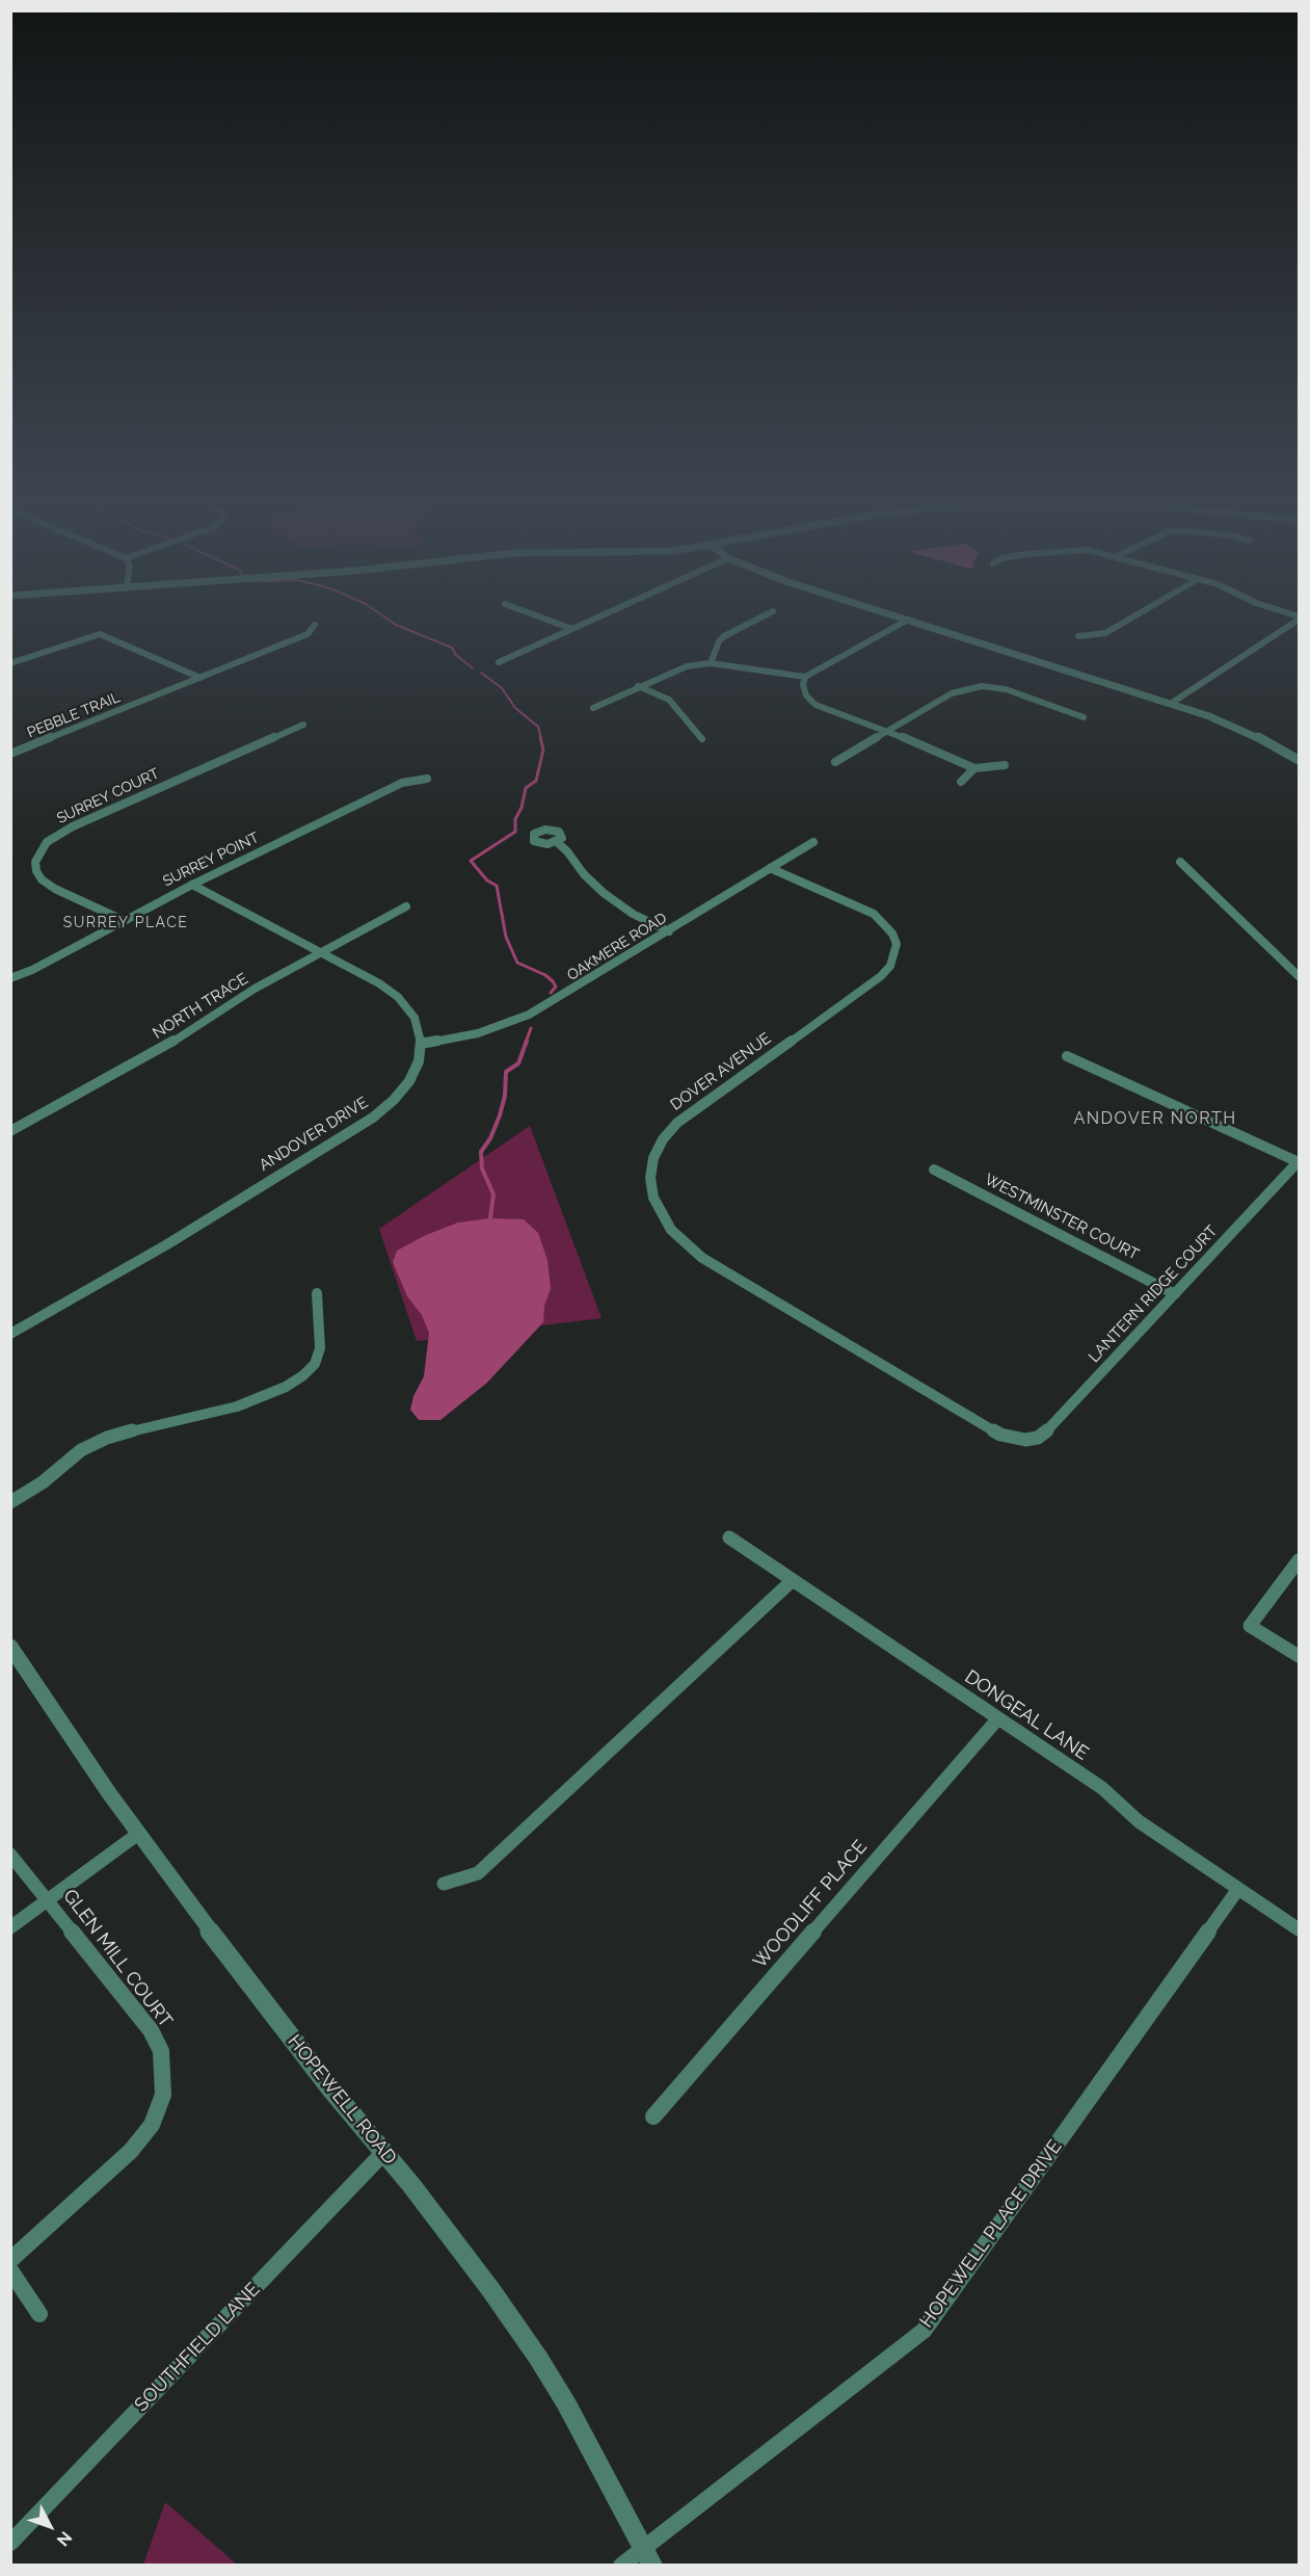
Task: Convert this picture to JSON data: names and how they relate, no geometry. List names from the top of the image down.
{
  "streets": {
    "street": [
      "PEBBLE TRAIL",
      "SURREY COURT",
      "SURREY POINT",
      "OAKMERE ROAD",
      "NORTH TRACE",
      "DOVER AVENUE",
      "ANDOVER DRIVE",
      "WESTMINSTER COURT",
      "LANTERN RIDGE COURT",
      "DONGEAL LANE",
      "WOODLIFF PLACE",
      "GLEN MILL COURT",
      "HOPEWELL ROAD",
      "HOPEWELL PLACE DRIVE",
      "SOUTHFIELD LANE"
    ]
  },
  "crossings": [
    ["SURREY COURT", "SURREY POINT"],
    ["OAKMERE ROAD", "DOVER AVENUE"],
    ["OAKMERE ROAD", "ANDOVER DRIVE"],
    ["DOVER AVENUE", "LANTERN RIDGE COURT"],
    ["WESTMINSTER COURT", "LANTERN RIDGE COURT"],
    ["DONGEAL LANE", "WOODLIFF PLACE"],
    ["DONGEAL LANE", "HOPEWELL PLACE DRIVE"],
    ["HOPEWELL ROAD", "HOPEWELL PLACE DRIVE"],
    ["HOPEWELL ROAD", "SOUTHFIELD LANE"]
  ],
  "districts": ["SURREY PLACE", "ANDOVER NORTH"],
  "north": "bottom right"
}
